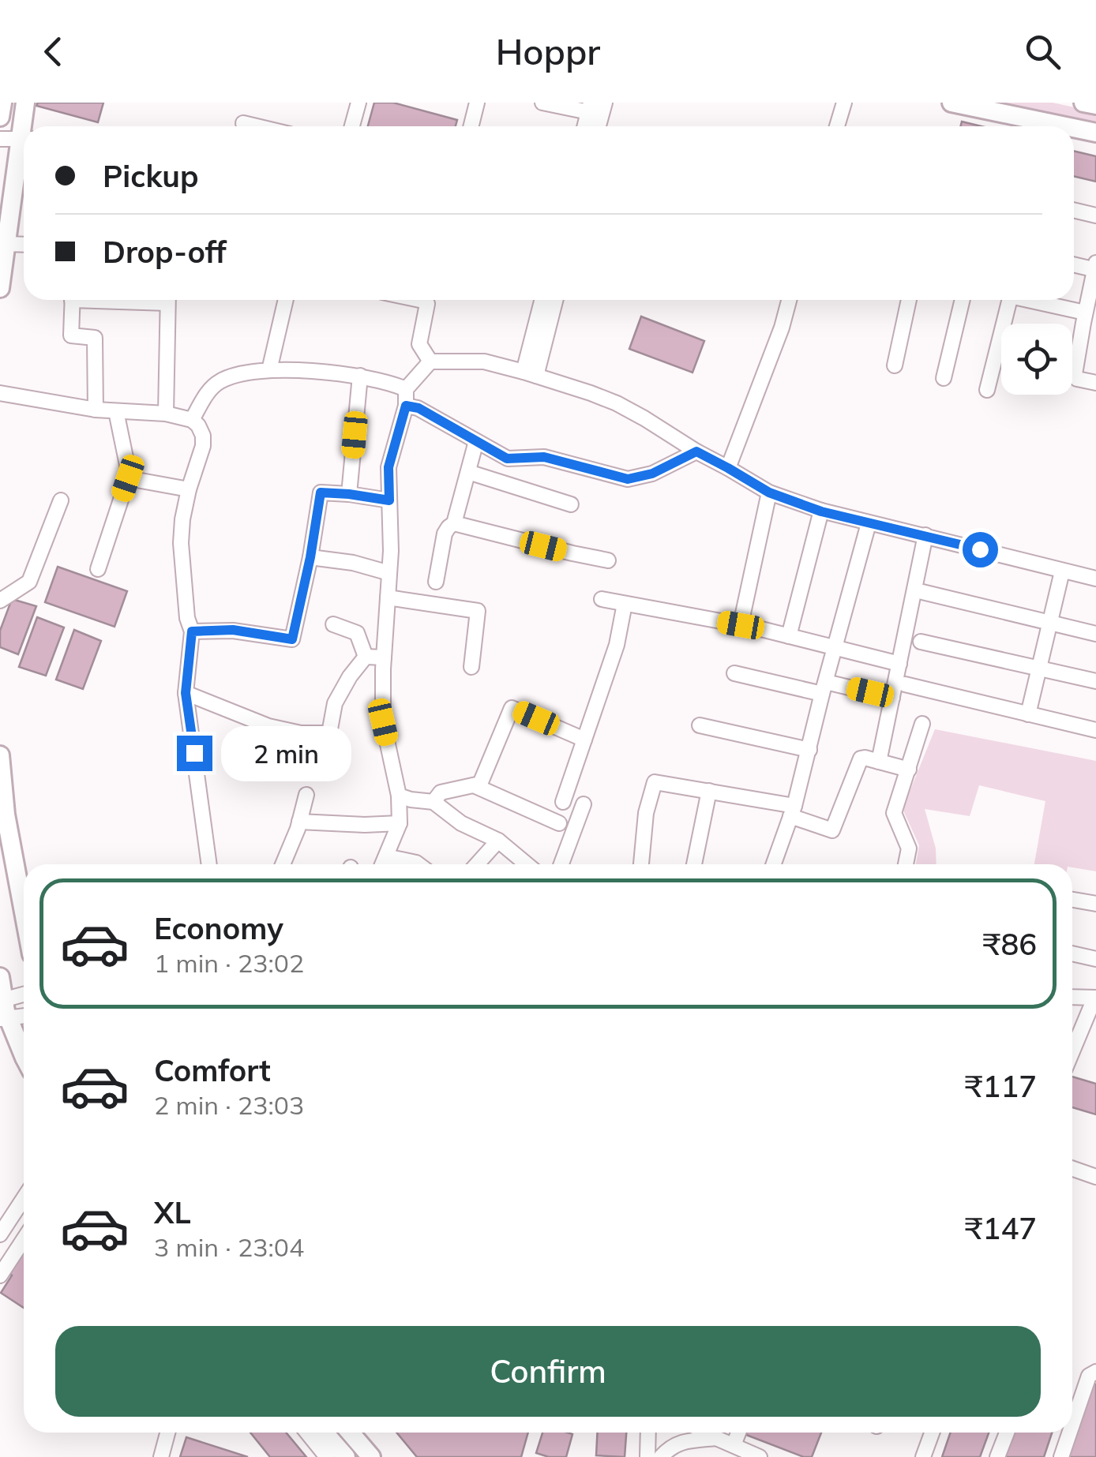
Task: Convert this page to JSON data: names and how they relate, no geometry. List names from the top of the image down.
{
  "page": {
    "header": "Hoppr",
    "banner": ["Pickup", "Drop-off"],
    "bubble": "2 min",
    "list": [
      {
        "name": "Economy",
        "note": "1 min · 23:02",
        "value": "₹86"
      },
      {
        "name": "Comfort",
        "note": "2 min · 23:03",
        "value": "₹117"
      },
      {
        "name": "XL",
        "note": "3 min · 23:04",
        "value": "₹147"
      }
    ],
    "buttons": "Confirm"
  }
}
